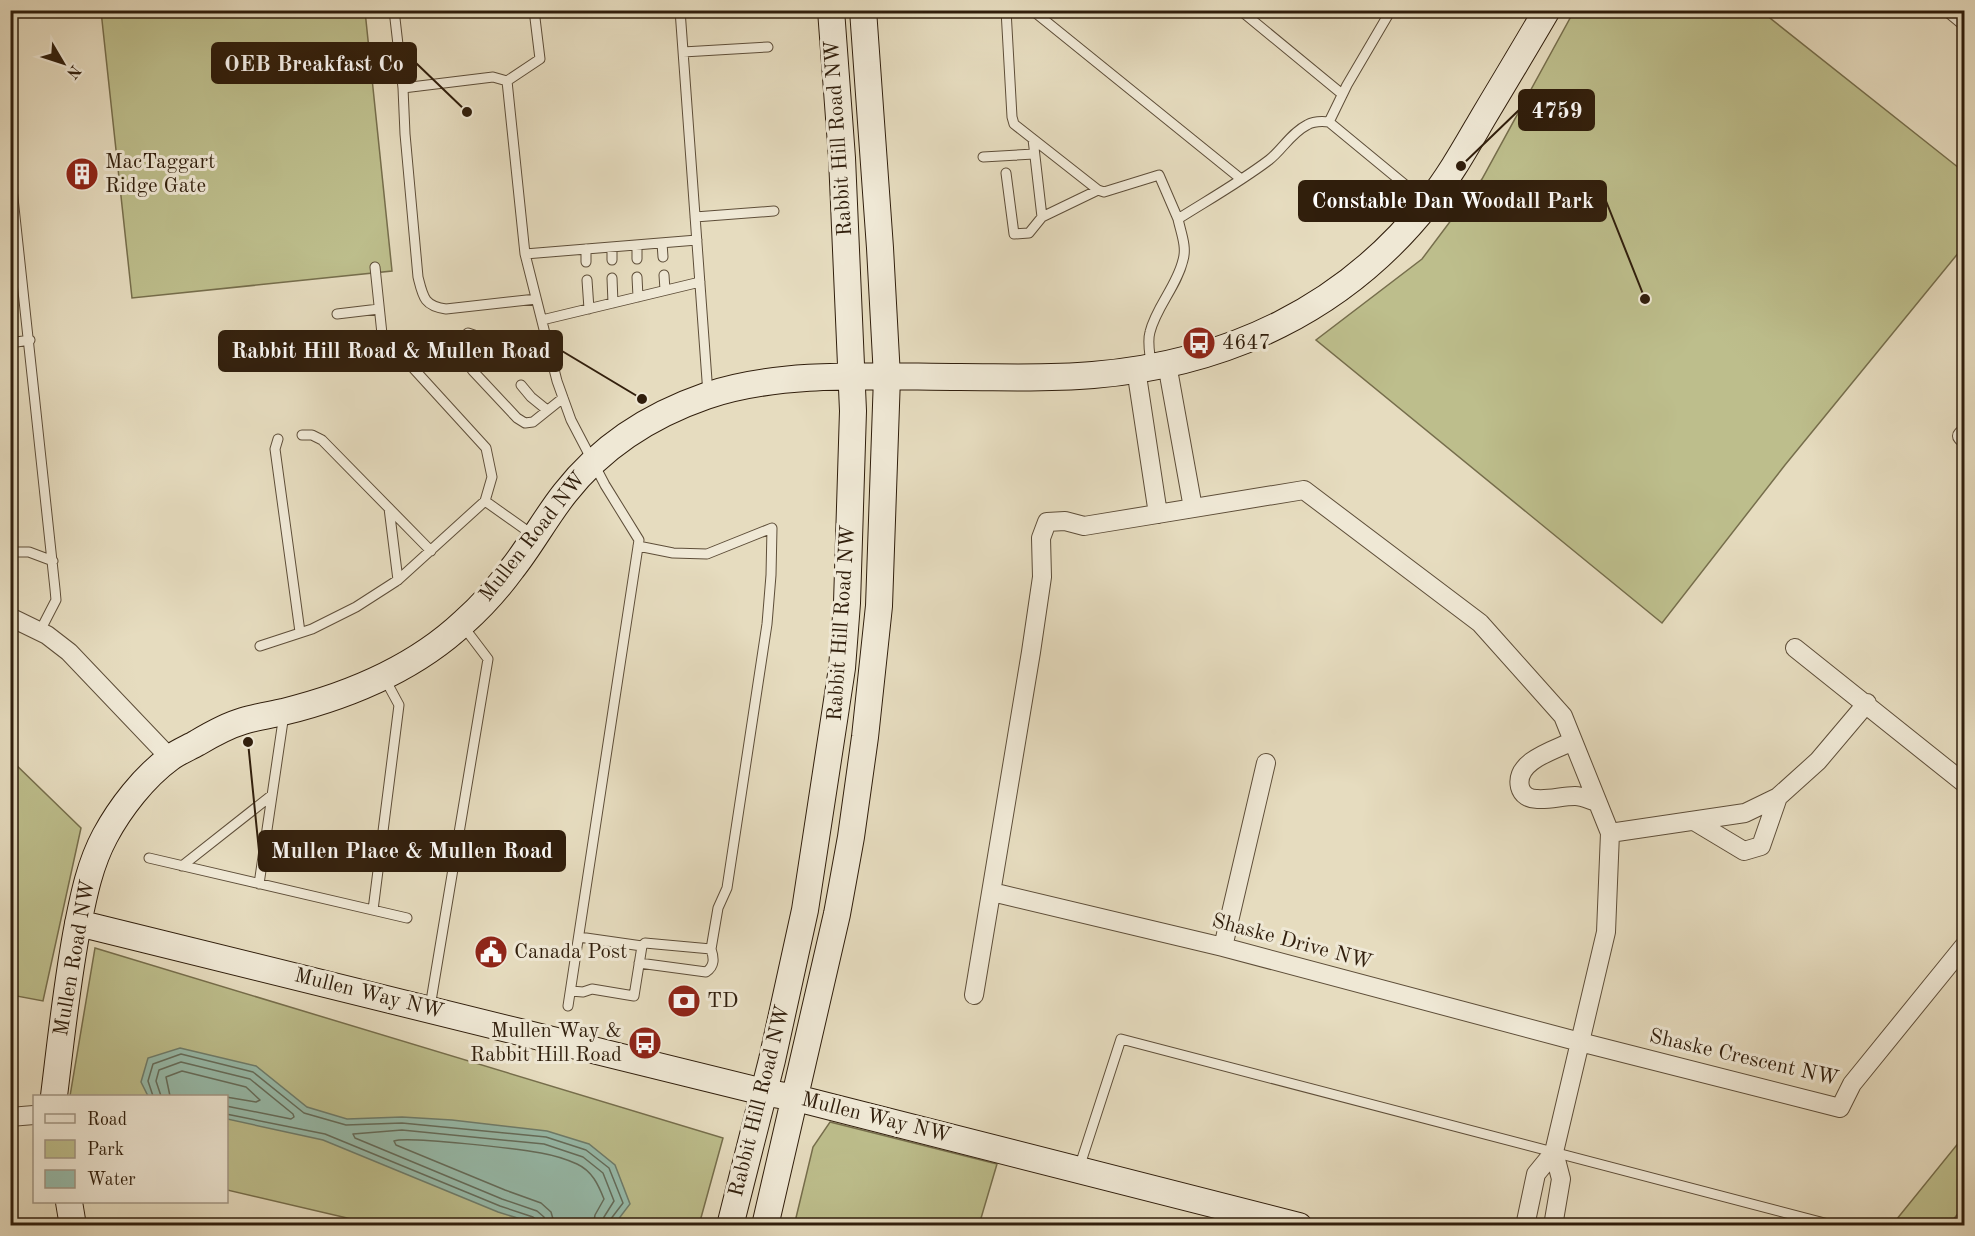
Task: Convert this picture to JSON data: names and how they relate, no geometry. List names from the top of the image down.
{
  "streets": {
    "street": [
      "Rabbit Hill Road NW",
      "Mullen Road NW",
      "Shaske Drive NW",
      "Mullen Way NW",
      "Shaske Crescent NW"
    ]
  },
  "crossings": [
    ["Rabbit Hill Road NW", "Mullen Road NW"],
    ["Rabbit Hill Road NW", "Mullen Way NW"],
    ["Mullen Road NW", "Mullen Way NW"],
    ["Shaske Drive NW", "Shaske Crescent NW"]
  ],
  "places": {
    "other": [
      "OEB Breakfast Co",
      "4759",
      "Constable Dan Woodall Park",
      "Rabbit Hill Road & Mullen Road",
      "Mullen Place & Mullen Road"
    ],
    "building": ["MacTaggart Ridge Gate"],
    "bus stop": ["4647", "Mullen Way & Rabbit Hill Road"],
    "public building": ["Canada Post"],
    "bank": ["TD"]
  },
  "legend": ["Road", "Park", "Water"],
  "north": "bottom right"
}
